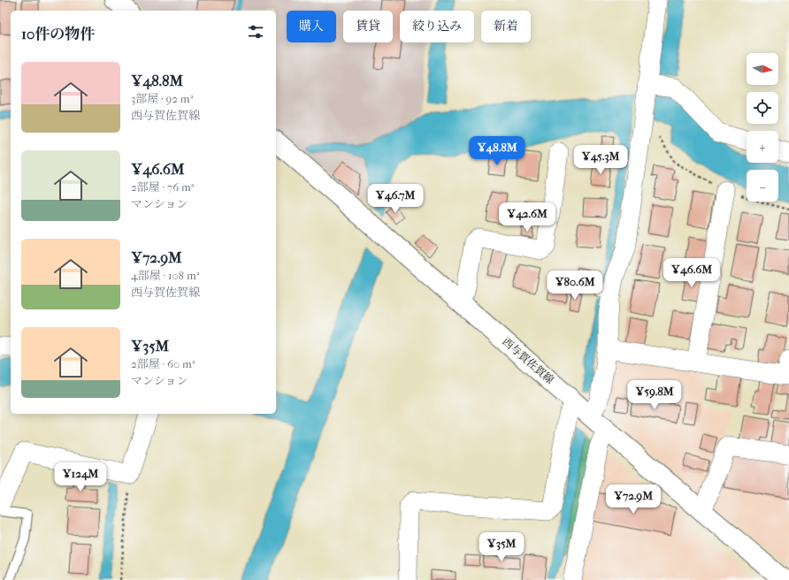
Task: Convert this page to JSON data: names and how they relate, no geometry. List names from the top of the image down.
{
  "streets": {
    "main road": ["西与賀佐賀線"]
  },
  "north": "right",
  "page": {
    "chip": [
      "購入",
      "賃貸",
      "絞り込み",
      "新着"
    ],
    "heading": "10件の物件",
    "map_buttons": ["+", "−"],
    "list": [
      {
        "name": "¥48.8M",
        "note": "3部屋 · 92 m² · 西与賀佐賀線"
      },
      {
        "name": "¥46.6M",
        "note": "2部屋 · 76 m² · マンション"
      },
      {
        "name": "¥72.9M",
        "note": "4部屋 · 108 m² · 西与賀佐賀線"
      },
      {
        "name": "¥35M",
        "note": "2部屋 · 60 m² · マンション"
      }
    ],
    "price": [
      "¥48.8M",
      "¥45.3M",
      "¥46.7M",
      "¥42.6M",
      "¥46.6M",
      "¥80.6M",
      "¥59.8M",
      "¥124M",
      "¥72.9M",
      "¥35M"
    ]
  }
}
